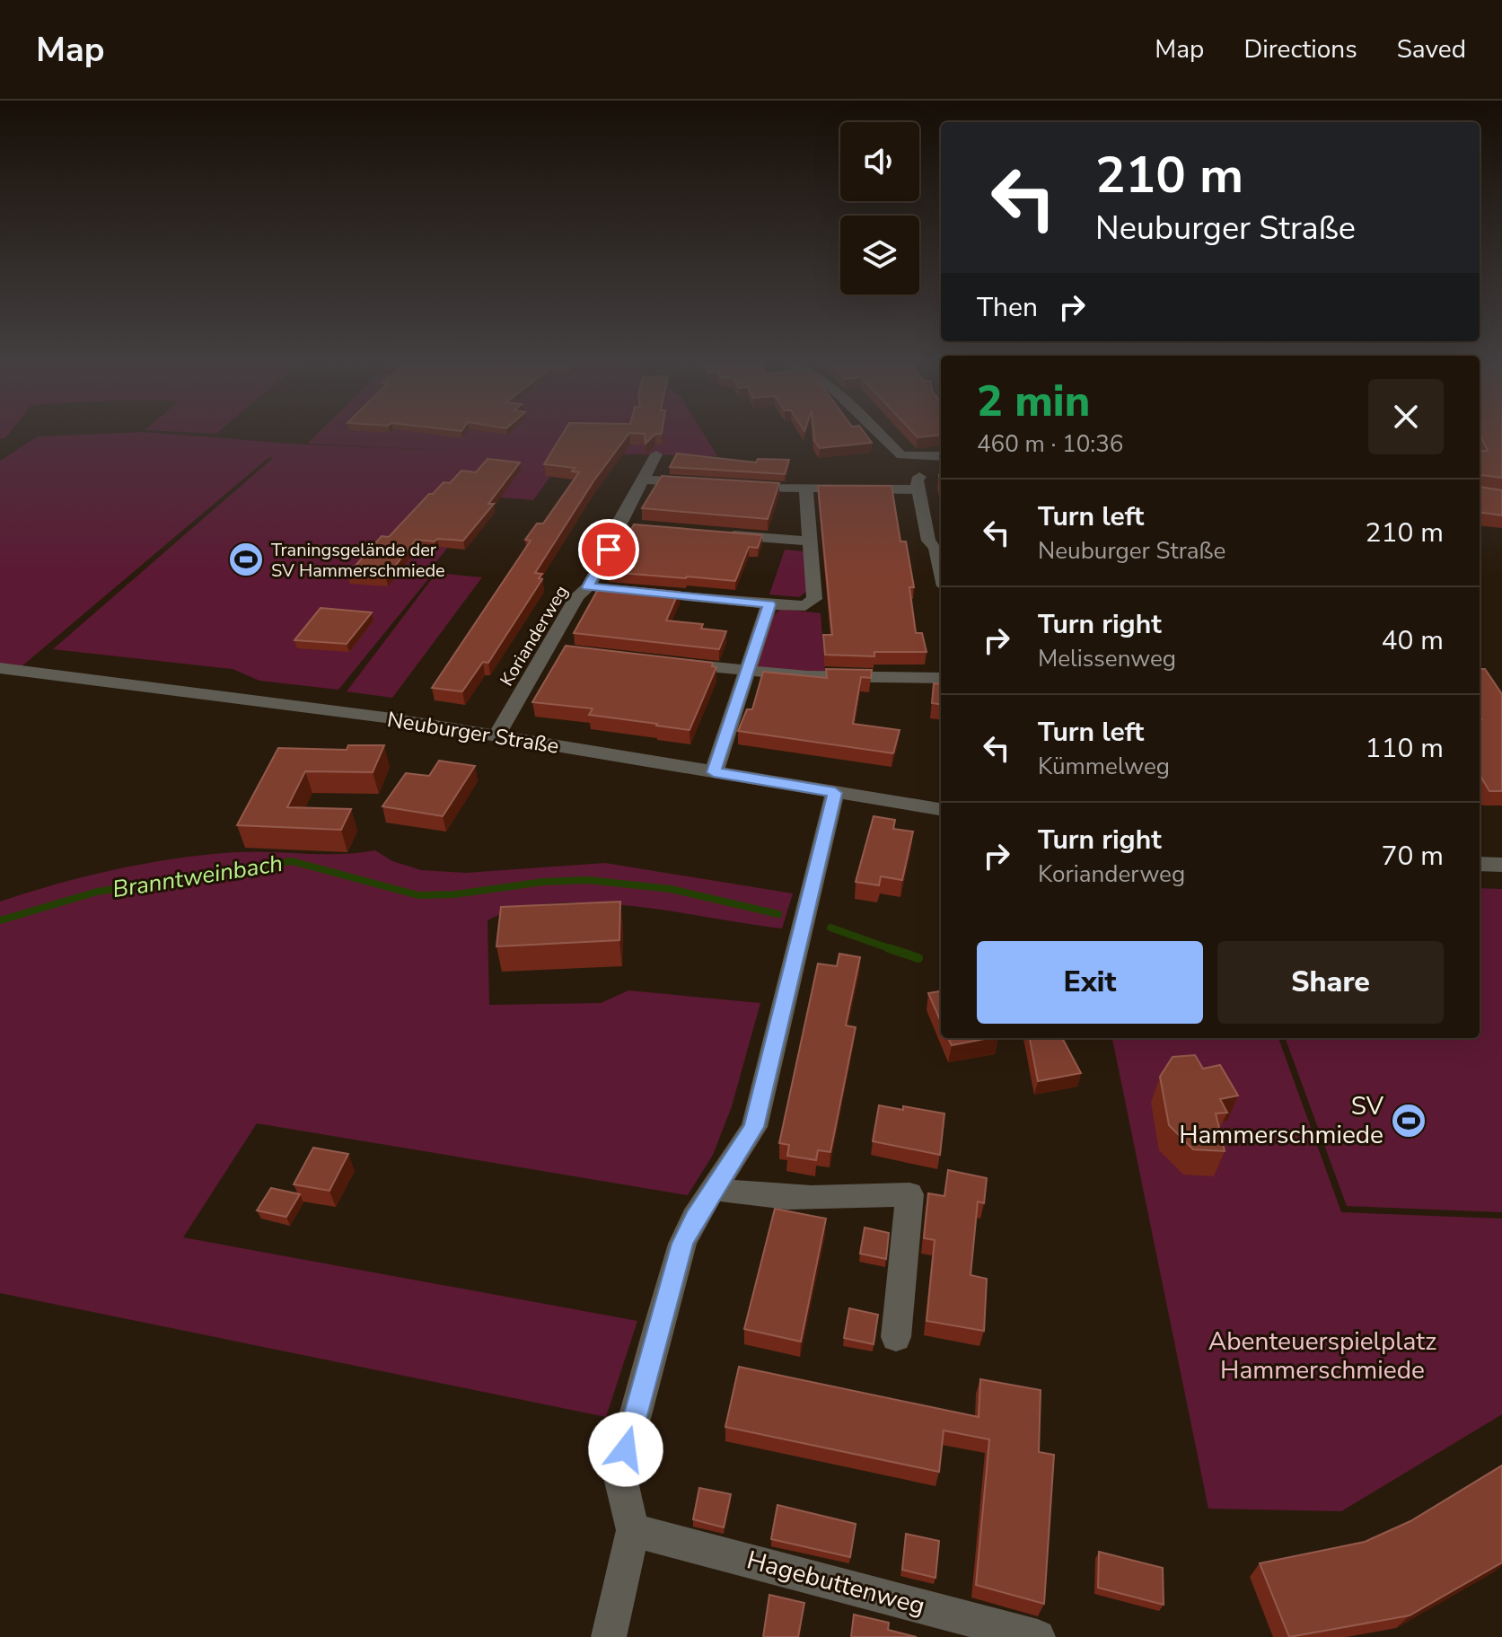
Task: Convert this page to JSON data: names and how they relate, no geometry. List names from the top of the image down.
{
  "streets": {
    "street": ["Korianderweg", "Neuburger Straße", "Hagebuttenweg"]
  },
  "crossings": [
    ["Korianderweg", "Neuburger Straße"]
  ],
  "water": ["Branntweinbach"],
  "parks": ["Abenteuerspielplatz Hammerschmiede"],
  "places": {
    "sports": ["Traningsgelände der SV Hammerschmiede", "SV Hammerschmiede"]
  },
  "page": {
    "header": "Map",
    "nav": ["Map", "Directions", "Saved"],
    "turn": ["210 m", "Neuburger Straße"],
    "then": "Then",
    "heading": ["2 min", "460 m · 10:36"],
    "list": [
      {
        "name": "Turn left",
        "note": "Neuburger Straße",
        "value": "210 m"
      },
      {
        "name": "Turn right",
        "note": "Melissenweg",
        "value": "40 m"
      },
      {
        "name": "Turn left",
        "note": "Kümmelweg",
        "value": "110 m"
      },
      {
        "name": "Turn right",
        "note": "Korianderweg",
        "value": "70 m"
      }
    ],
    "buttons": ["Exit", "Share"]
  }
}
